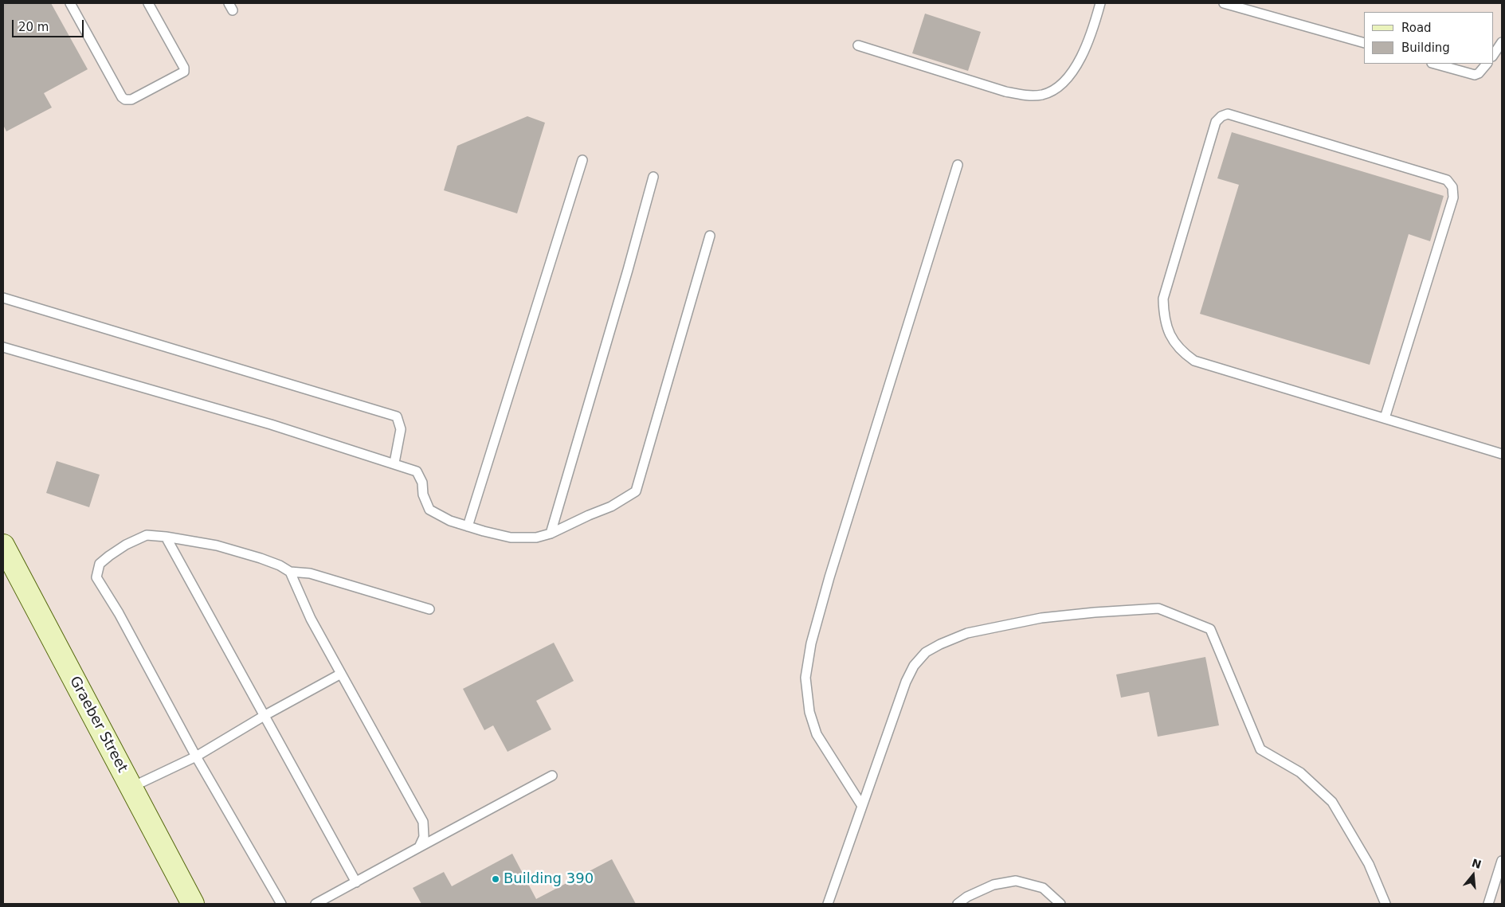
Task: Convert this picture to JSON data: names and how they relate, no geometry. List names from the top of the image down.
{
  "streets": {
    "street": ["Graeber Street"]
  },
  "places": ["Building 390"],
  "legend": ["Road", "Building"],
  "scale_bar": "20 m",
  "north": "top"
}
